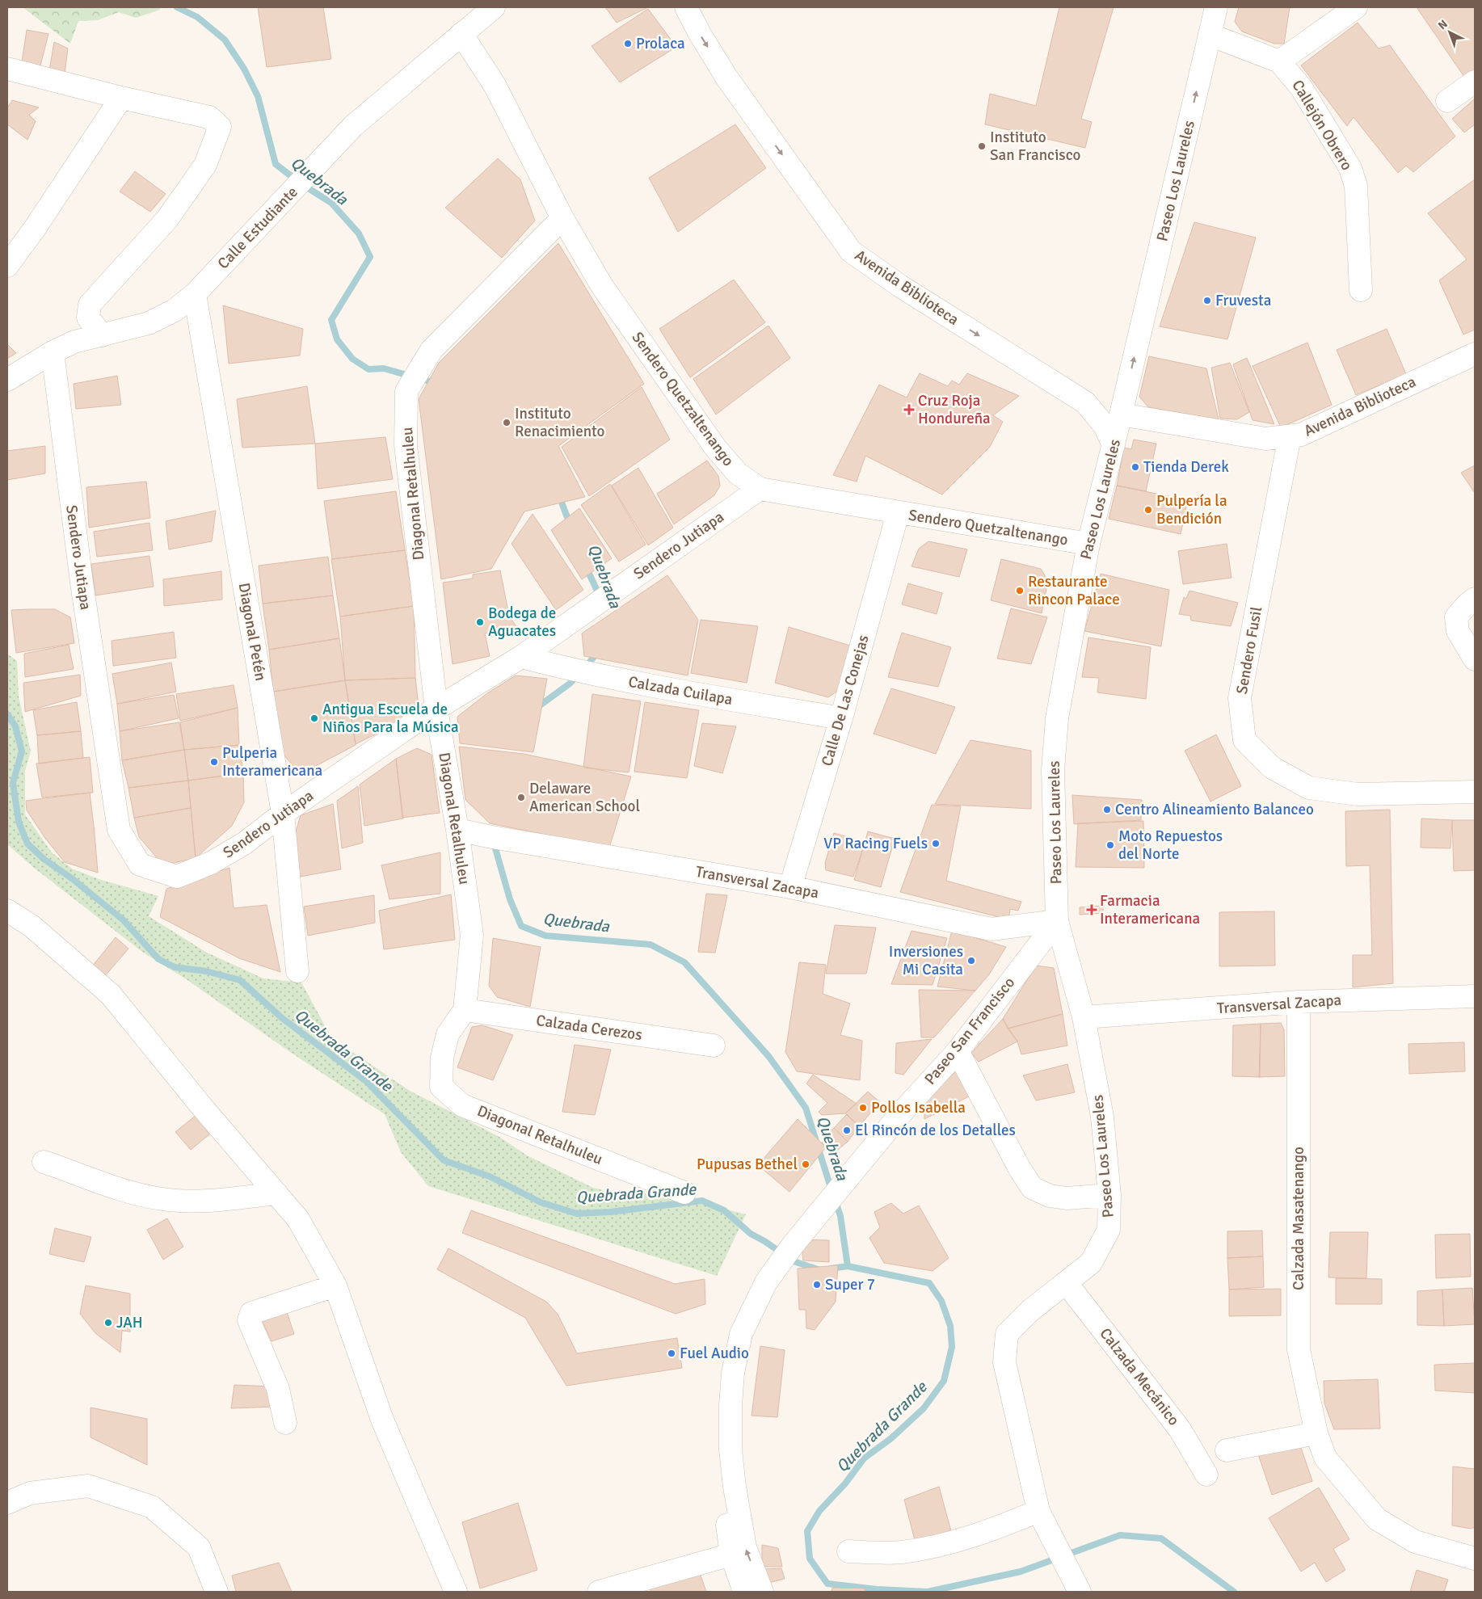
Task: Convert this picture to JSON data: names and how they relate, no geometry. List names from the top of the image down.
{
  "streets": {
    "street": [
      "Callejón Obrero",
      "Paseo Los Laureles",
      "Calle Estudiante",
      "Avenida Biblioteca",
      "Sendero Quetzaltenango",
      "Diagonal Retalhuleu",
      "Sendero Jutiapa",
      "Diagonal Petén",
      "Sendero Fusil",
      "Calzada Cuilapa",
      "Calle De Las Conejas",
      "Transversal Zacapa",
      "Calzada Cerezos",
      "Paseo San Francisco",
      "Calzada Masatenango",
      "Calzada Mecánico"
    ]
  },
  "crossings": [
    ["Paseo Los Laureles", "Avenida Biblioteca"],
    ["Paseo Los Laureles", "Sendero Quetzaltenango"],
    ["Paseo Los Laureles", "Transversal Zacapa"],
    ["Paseo Los Laureles", "Paseo San Francisco"],
    ["Paseo Los Laureles", "Calzada Mecánico"],
    ["Calle Estudiante", "Sendero Quetzaltenango"],
    ["Calle Estudiante", "Sendero Jutiapa"],
    ["Calle Estudiante", "Diagonal Petén"],
    ["Avenida Biblioteca", "Sendero Fusil"],
    ["Sendero Quetzaltenango", "Diagonal Retalhuleu"],
    ["Sendero Quetzaltenango", "Sendero Jutiapa"],
    ["Sendero Quetzaltenango", "Calle De Las Conejas"],
    ["Diagonal Retalhuleu", "Sendero Jutiapa"],
    ["Diagonal Retalhuleu", "Transversal Zacapa"],
    ["Diagonal Retalhuleu", "Calzada Cerezos"],
    ["Sendero Jutiapa", "Diagonal Petén"],
    ["Sendero Jutiapa", "Calzada Cuilapa"],
    ["Calzada Cuilapa", "Calle De Las Conejas"],
    ["Calle De Las Conejas", "Transversal Zacapa"],
    ["Transversal Zacapa", "Paseo San Francisco"],
    ["Transversal Zacapa", "Calzada Masatenango"]
  ],
  "one_way": ["Avenida Biblioteca"],
  "water": ["Quebrada", "Quebrada Grande"],
  "places": {
    "other": [
      "Prolaca",
      "Instituto San Francisco",
      "Fruvesta",
      "Instituto Renacimiento",
      "Tienda Derek",
      "Pulpería la Bendición",
      "Restaurante Rincon Palace",
      "Bodega de Aguacates",
      "Antigua Escuela de Niños Para la Música",
      "Pulperia Interamericana",
      "Delaware American School",
      "Centro Alineamiento Balanceo",
      "VP Racing Fuels",
      "Moto Repuestos del Norte",
      "Inversiones Mi Casita",
      "Pollos Isabella",
      "El Rincón de los Detalles",
      "Pupusas Bethel",
      "Super 7",
      "JAH",
      "Fuel Audio"
    ],
    "health": ["Cruz Roja Hondureña", "Farmacia Interamericana"]
  },
  "north": "top left"
}
